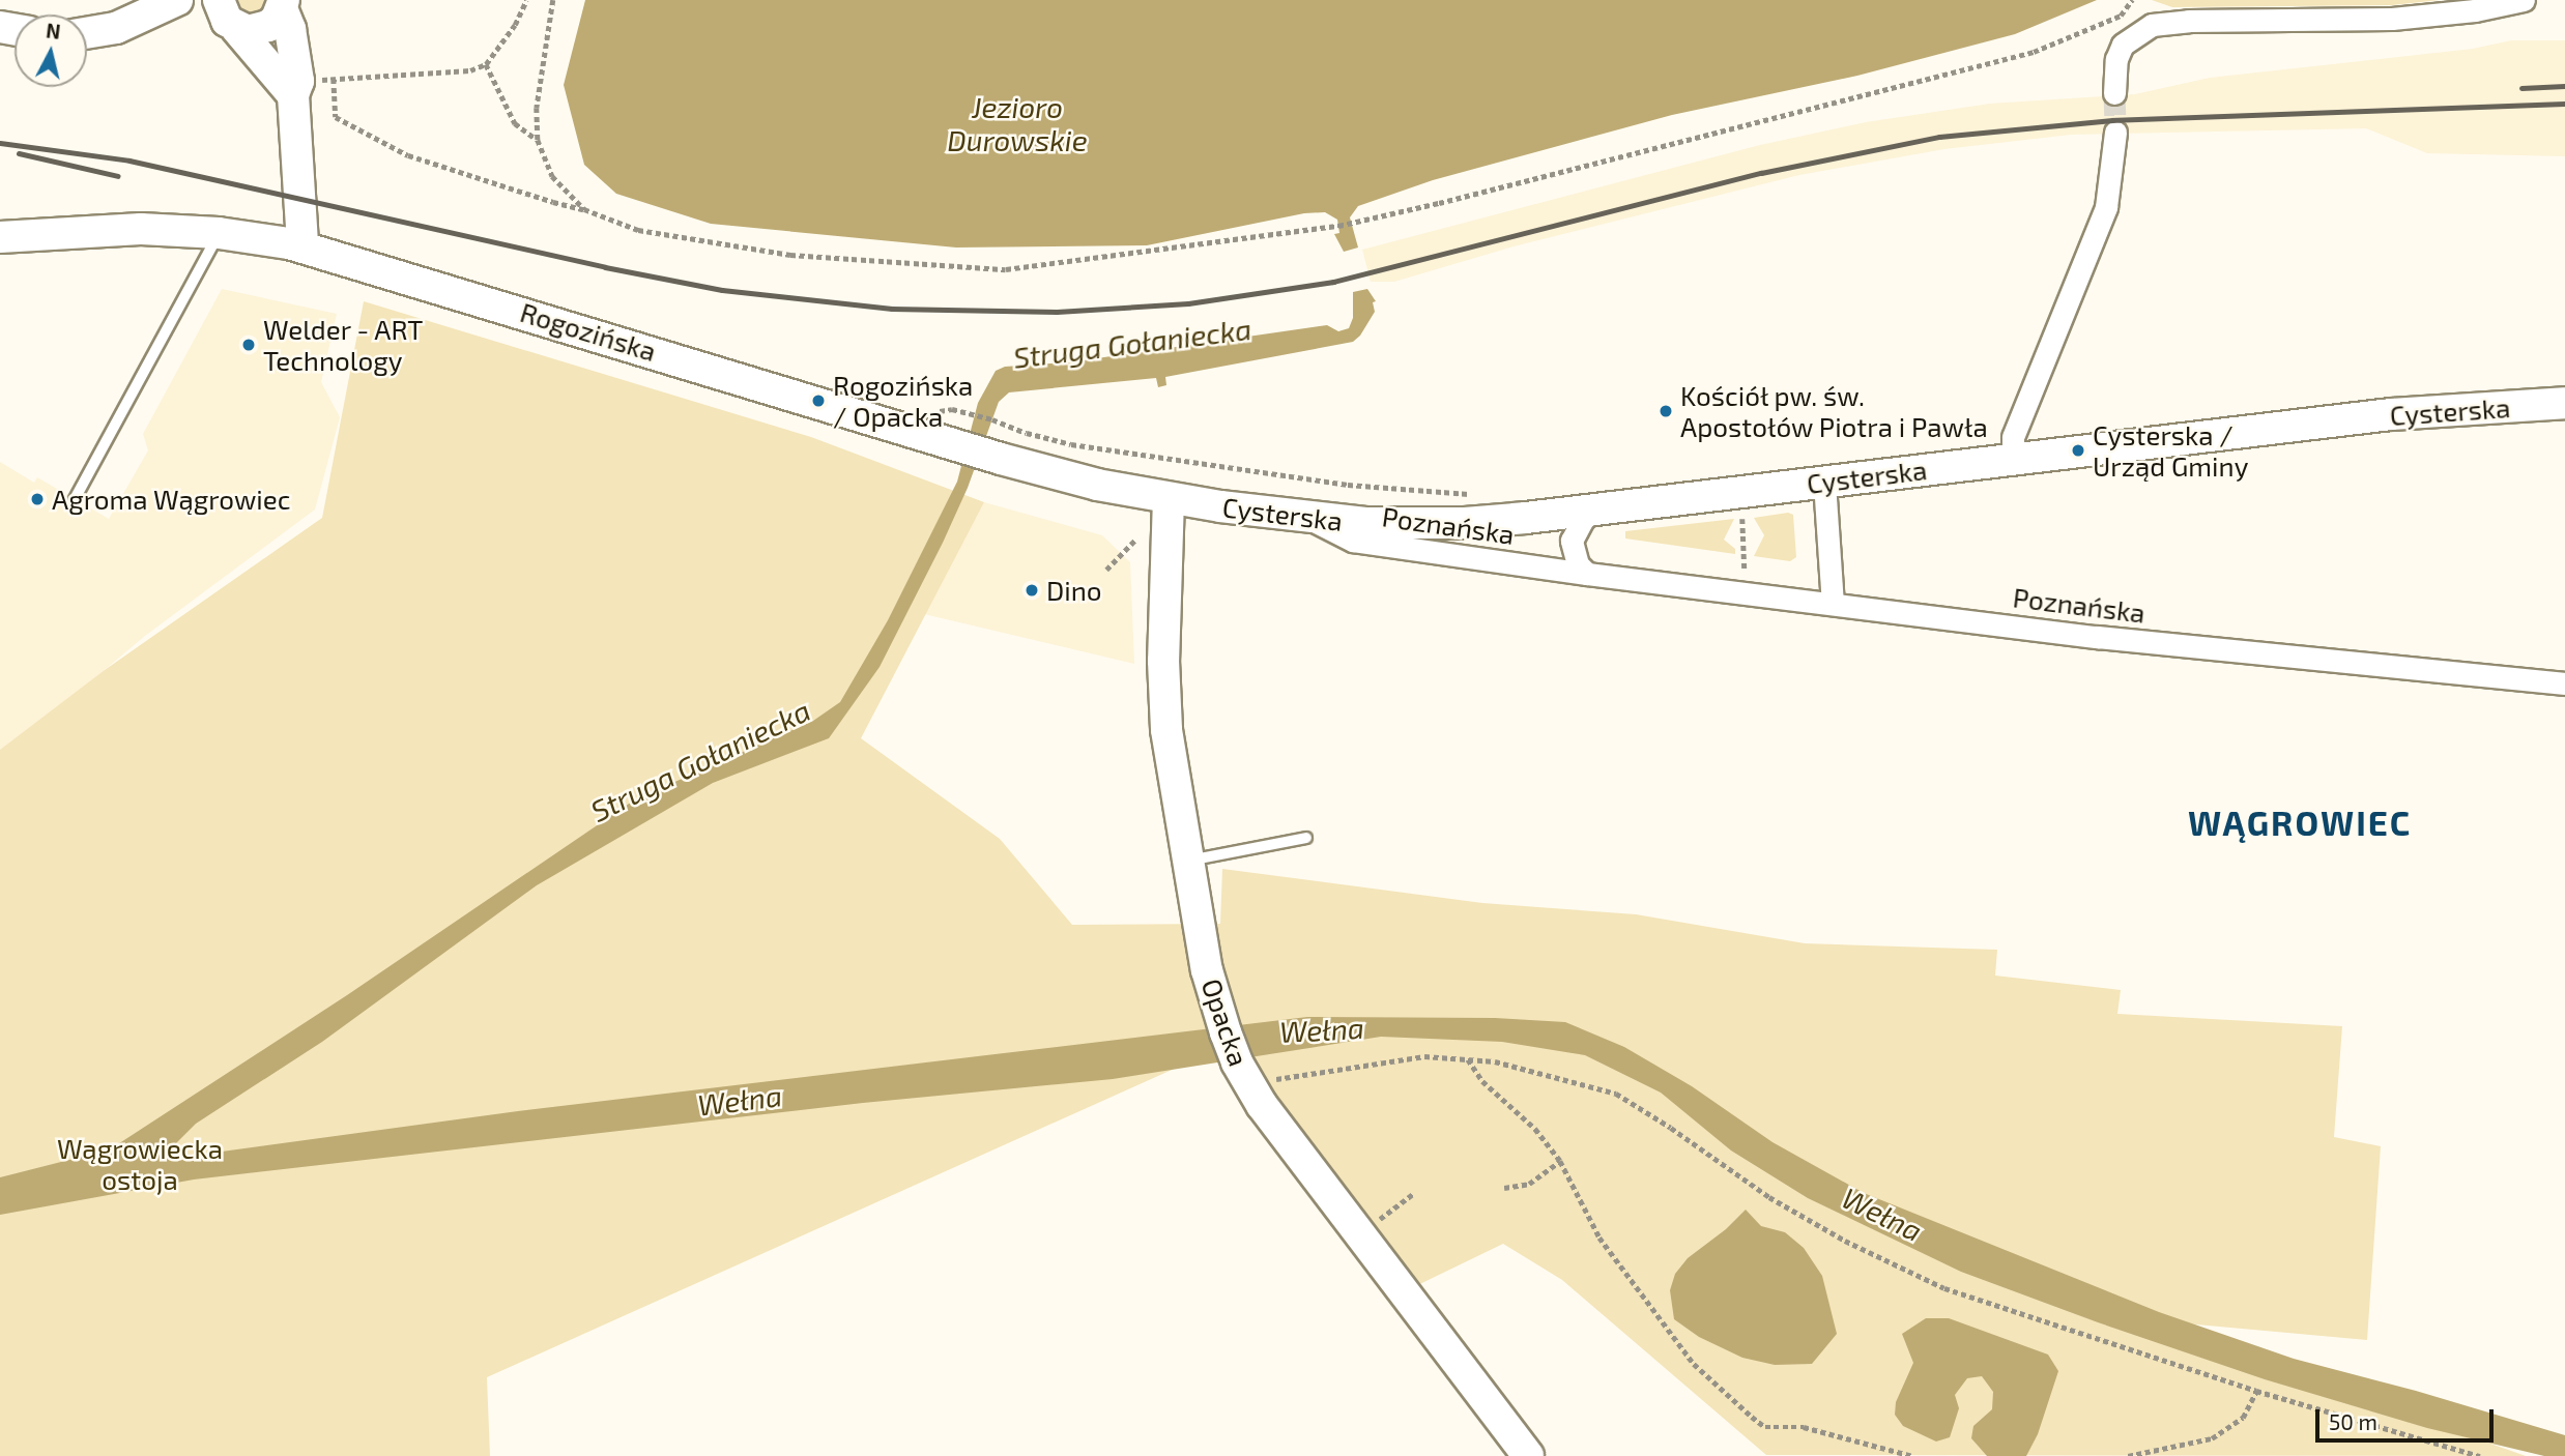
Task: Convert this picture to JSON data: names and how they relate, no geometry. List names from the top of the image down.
{
  "streets": {
    "main road": ["Rogozińska", "Cysterska", "Opacka"],
    "street": ["Poznańska"]
  },
  "crossings": [
    ["Rogozińska", "Cysterska"],
    ["Rogozińska", "Opacka"],
    ["Cysterska", "Poznańska"],
    ["Cysterska", "Opacka"]
  ],
  "districts": ["WĄGROWIEC"],
  "water": ["Jezioro Durowskie", "Struga Gołaniecka", "Wełna"],
  "parks": ["Wągrowiecka ostoja"],
  "places": [
    "Welder - ART Technology",
    "Rogozińska / Opacka",
    "Kościół pw. św. Apostołów Piotra i Pawła",
    "Cysterska / Urząd Gminy",
    "Agroma Wągrowiec",
    "Dino"
  ],
  "scale_bar": "50 m",
  "north": "top"
}
